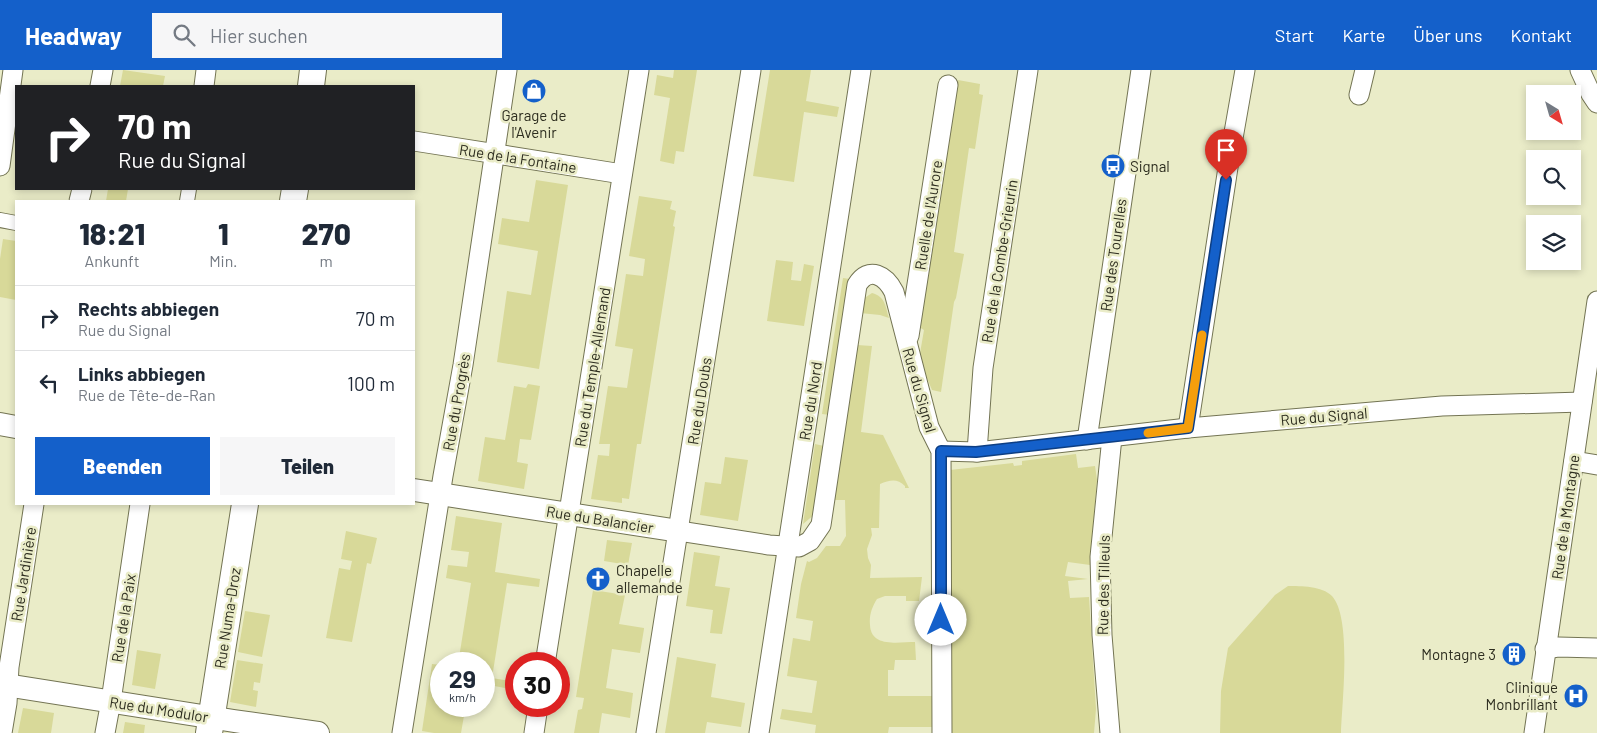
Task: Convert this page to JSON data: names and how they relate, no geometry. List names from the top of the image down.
{
  "streets": {
    "main road": ["Rue Numa-Droz"],
    "street": [
      "Rue de la Fontaine",
      "Ruelle de l'Aurore",
      "Rue des Tourelles",
      "Rue de la Combe-Grieurin",
      "Rue du Temple-Allemand",
      "Rue du Signal",
      "Rue du Doubs",
      "Rue du Nord",
      "Rue du Progrès",
      "Rue de la Montagne",
      "Rue du Balancier",
      "Rue Jardinière",
      "Rue des Tilleuls",
      "Rue de la Paix",
      "Rue du Modulor"
    ]
  },
  "crossings": [
    ["Rue de la Fontaine", "Rue du Temple-Allemand"],
    ["Rue de la Fontaine", "Rue du Progrès"],
    ["Ruelle de l'Aurore", "Rue du Signal"],
    ["Rue des Tourelles", "Rue du Signal"],
    ["Rue de la Combe-Grieurin", "Rue du Signal"],
    ["Rue du Temple-Allemand", "Rue du Balancier"],
    ["Rue du Signal", "Rue du Nord"],
    ["Rue du Signal", "Rue de la Montagne"],
    ["Rue du Signal", "Rue du Balancier"],
    ["Rue du Signal", "Rue des Tilleuls"],
    ["Rue du Doubs", "Rue du Balancier"],
    ["Rue du Nord", "Rue du Balancier"],
    ["Rue du Progrès", "Rue du Balancier"],
    ["Rue Jardinière", "Rue du Modulor"],
    ["Rue de la Paix", "Rue du Modulor"],
    ["Rue Numa-Droz", "Rue du Modulor"]
  ],
  "places": {
    "shop": ["Garage de l'Avenir"],
    "bus stop": ["Signal"],
    "church": ["Chapelle allemande"],
    "building": ["Montagne 3"],
    "hospital": ["Clinique Monbrillant"]
  },
  "north": "bottom right",
  "page": {
    "header": "Headway",
    "search": "Hier suchen",
    "nav": [
      "Start",
      "Karte",
      "Über uns",
      "Kontakt"
    ],
    "turn": ["70 m", "Rue du Signal"],
    "eta": [
      "18:21",
      "Ankunft",
      "1",
      "Min.",
      "270",
      "m"
    ],
    "list": [
      {
        "name": "Rechts abbiegen",
        "note": "Rue du Signal",
        "value": "70 m"
      },
      {
        "name": "Links abbiegen",
        "note": "Rue de Tête-de-Ran",
        "value": "100 m"
      }
    ],
    "buttons": ["Beenden", "Teilen"],
    "speed": "29 km/h",
    "limit": "30"
  }
}
